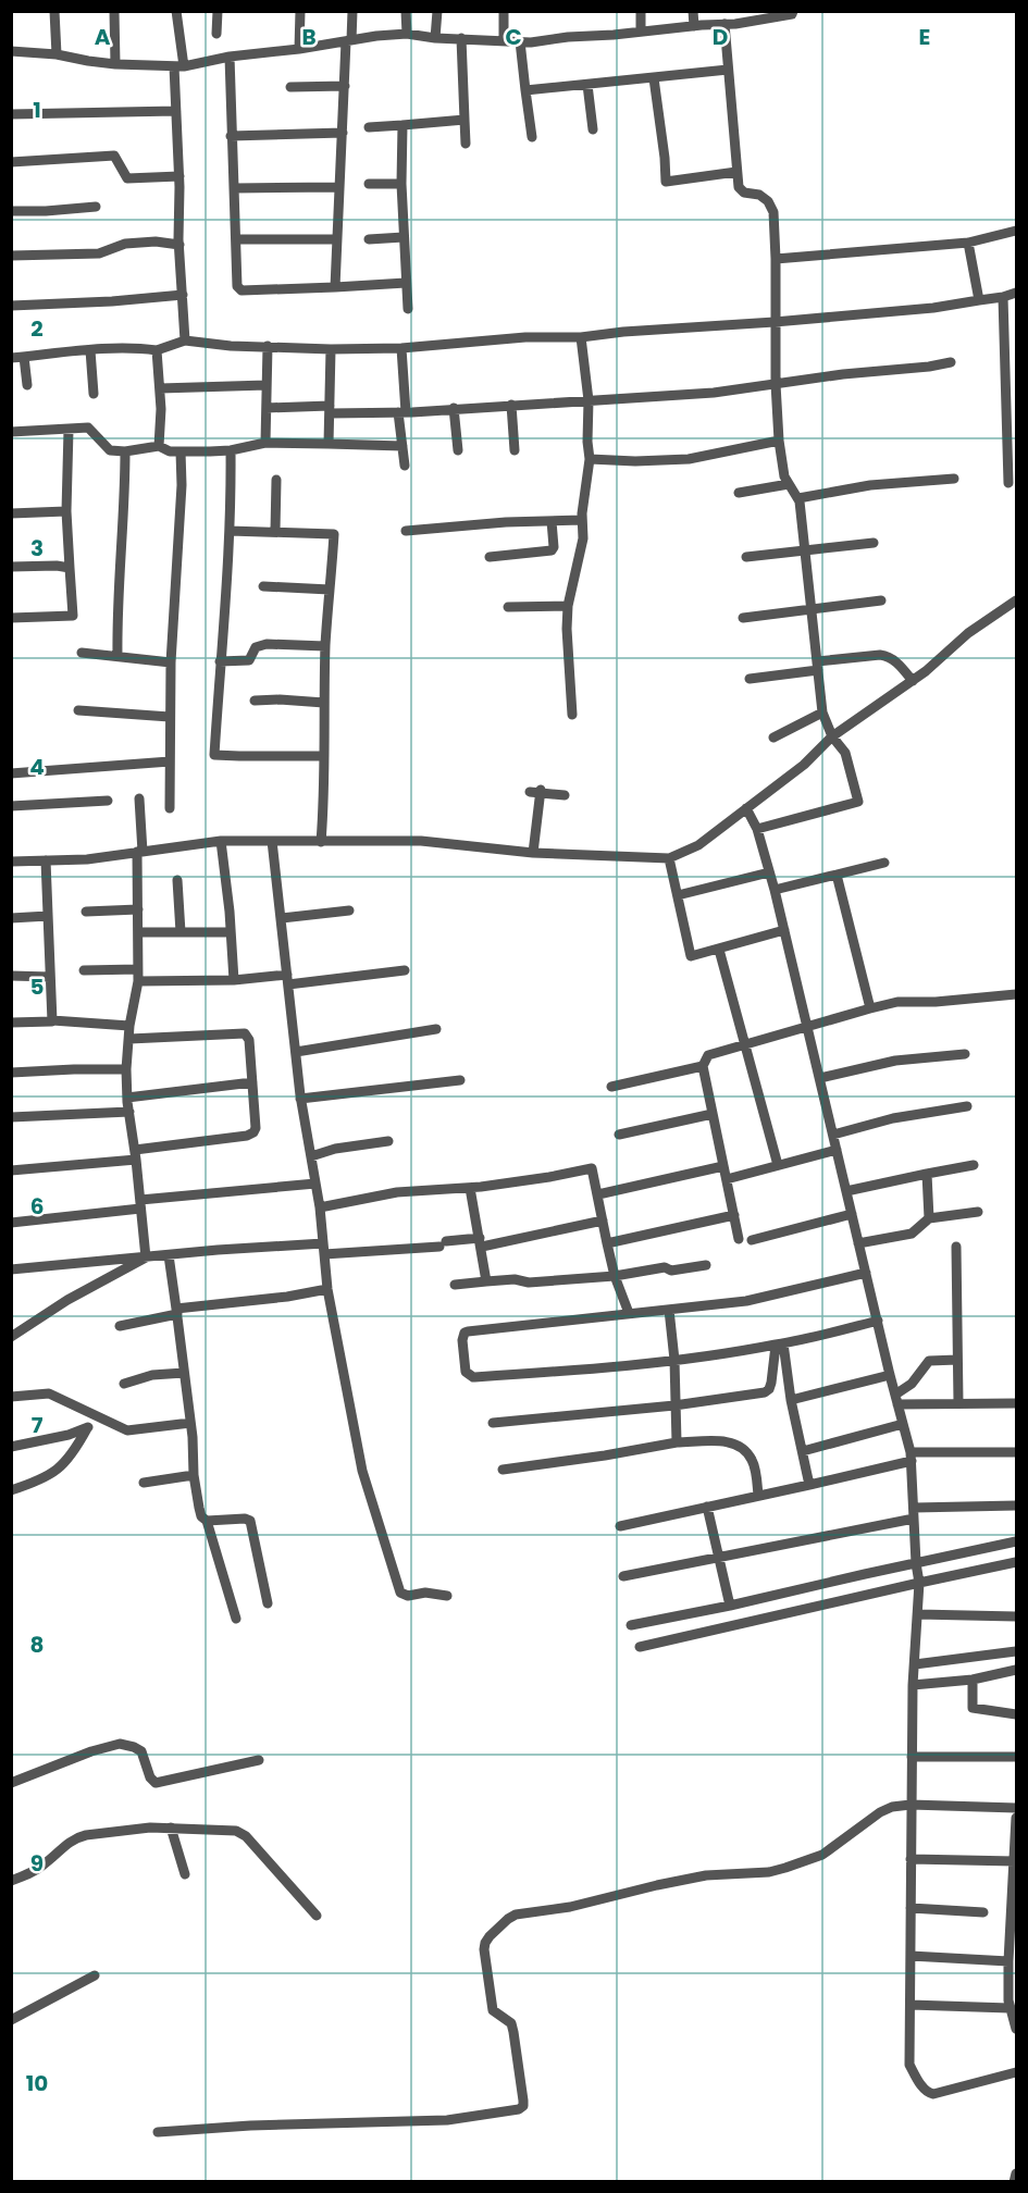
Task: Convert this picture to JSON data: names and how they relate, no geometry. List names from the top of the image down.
{
  "grid": {
    "columns": [
      "A",
      "B",
      "C",
      "D",
      "E"
    ],
    "rows": [
      "1",
      "2",
      "3",
      "4",
      "5",
      "6",
      "7",
      "8",
      "9",
      "10"
    ]
  }
}
